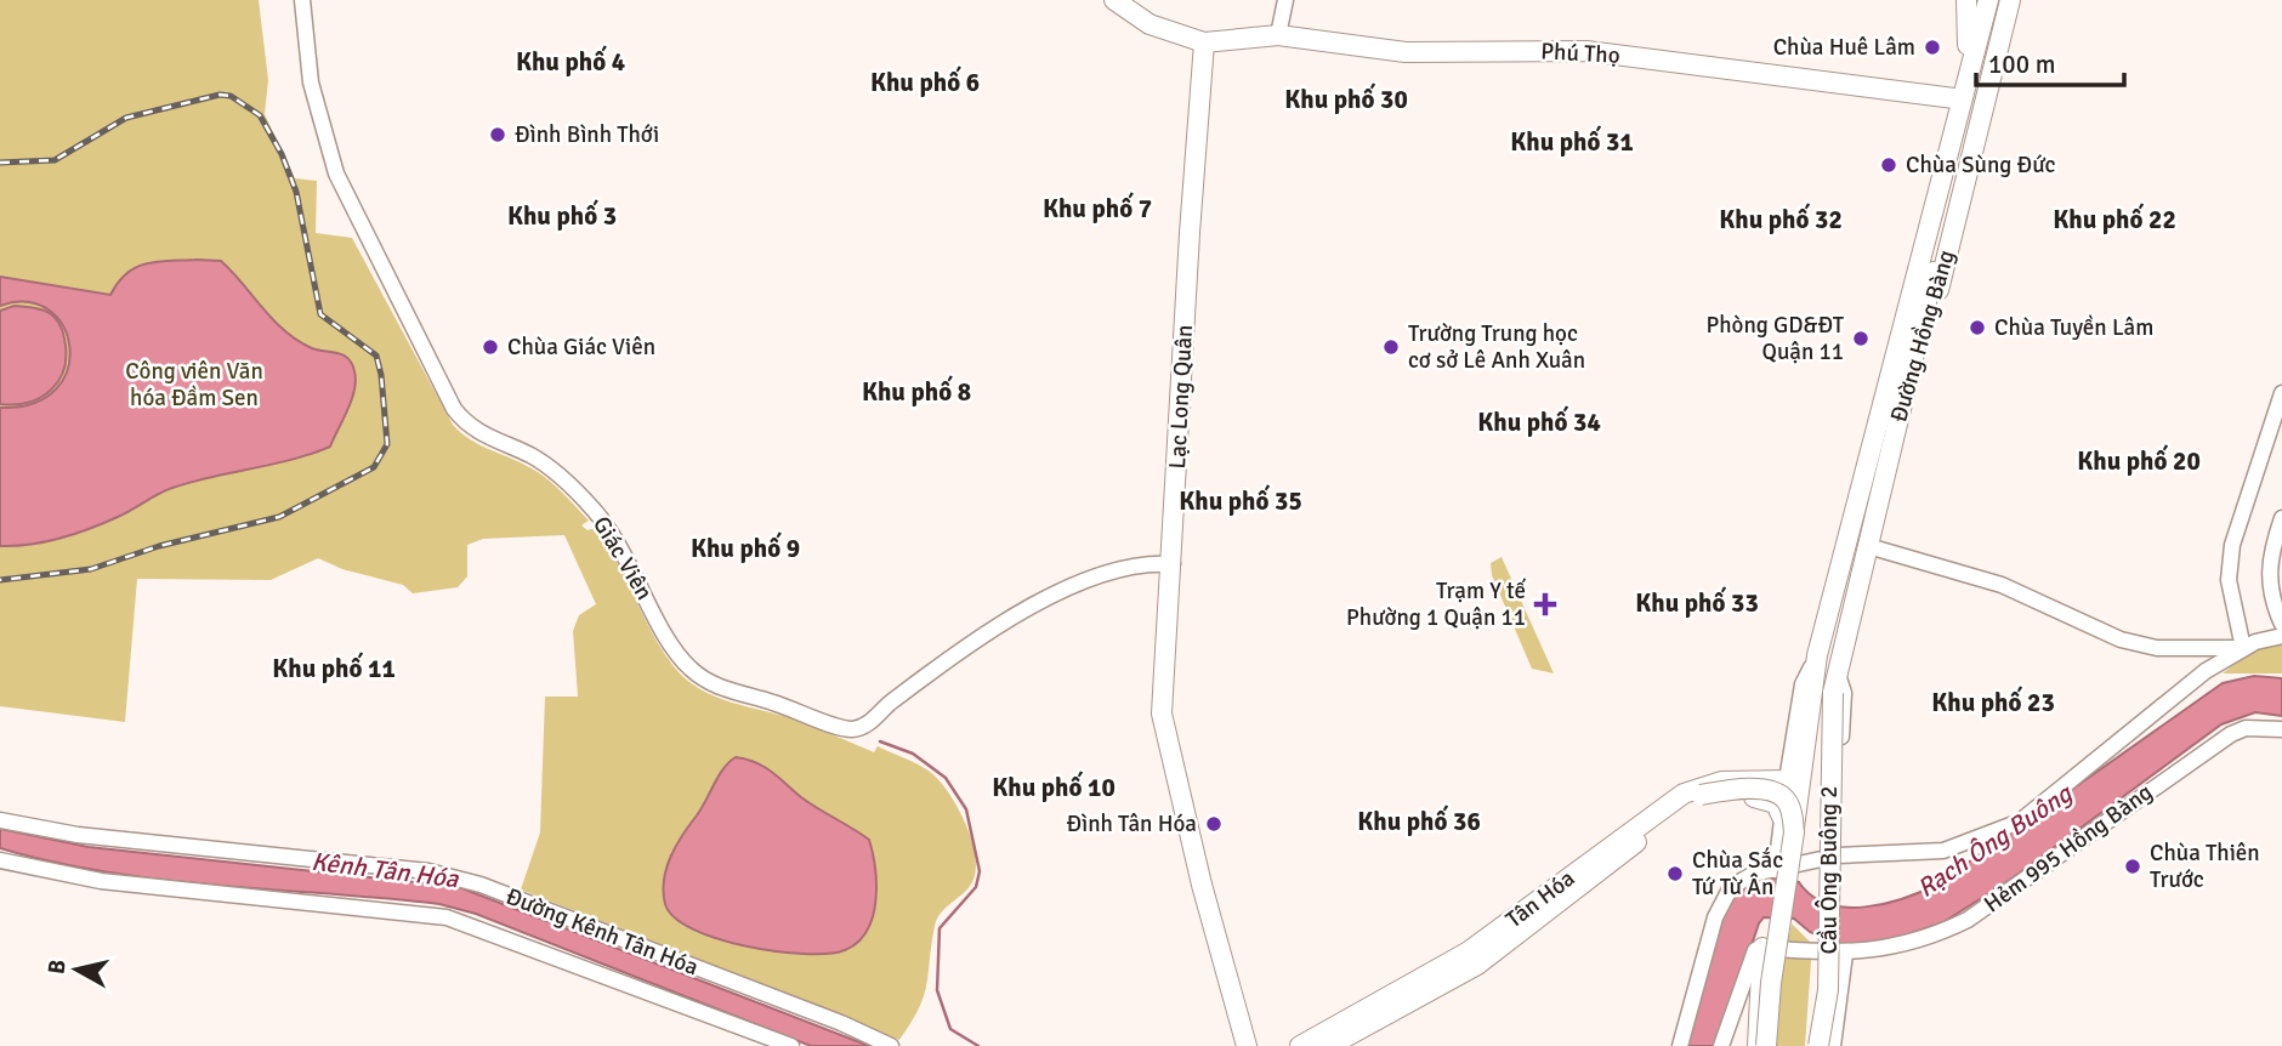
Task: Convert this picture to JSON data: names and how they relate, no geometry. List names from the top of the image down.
{
  "streets": {
    "main road": [
      "Phú Thọ",
      "Đường Hồng Bàng",
      "Lạc Long Quân",
      "Cầu Ông Buông 2",
      "Tân Hóa"
    ],
    "street": ["Giác Viên", "Hẻm 995 Hồng Bàng", "Đường Kênh Tân Hóa"]
  },
  "crossings": [
    ["Phú Thọ", "Đường Hồng Bàng"],
    ["Phú Thọ", "Lạc Long Quân"],
    ["Đường Hồng Bàng", "Cầu Ông Buông 2"],
    ["Đường Hồng Bàng", "Tân Hóa"],
    ["Lạc Long Quân", "Giác Viên"]
  ],
  "districts": [
    "Khu phố 4",
    "Khu phố 6",
    "Khu phố 30",
    "Khu phố 31",
    "Khu phố 7",
    "Khu phố 3",
    "Khu phố 32",
    "Khu phố 22",
    "Khu phố 8",
    "Khu phố 34",
    "Khu phố 20",
    "Khu phố 35",
    "Khu phố 9",
    "Khu phố 33",
    "Khu phố 11",
    "Khu phố 23",
    "Khu phố 10",
    "Khu phố 36"
  ],
  "water": ["Rạch Ông Buông", "Kênh Tân Hóa"],
  "parks": ["Công viên Văn hóa Đầm Sen"],
  "places": {
    "other": [
      "Chùa Huê Lâm",
      "Đình Bình Thới",
      "Chùa Sùng Đức",
      "Chùa Tuyền Lâm",
      "Phòng GD&ĐT Quận 11",
      "Chùa Giác Viên",
      "Trường Trung học cơ sở Lê Anh Xuân",
      "Đình Tân Hóa",
      "Chùa Thiên Trước",
      "Chùa Sắc Tứ Từ Ân"
    ],
    "health": ["Trạm Y tế Phường 1 Quận 11"]
  },
  "scale_bar": "100 m",
  "north": "left"
}
